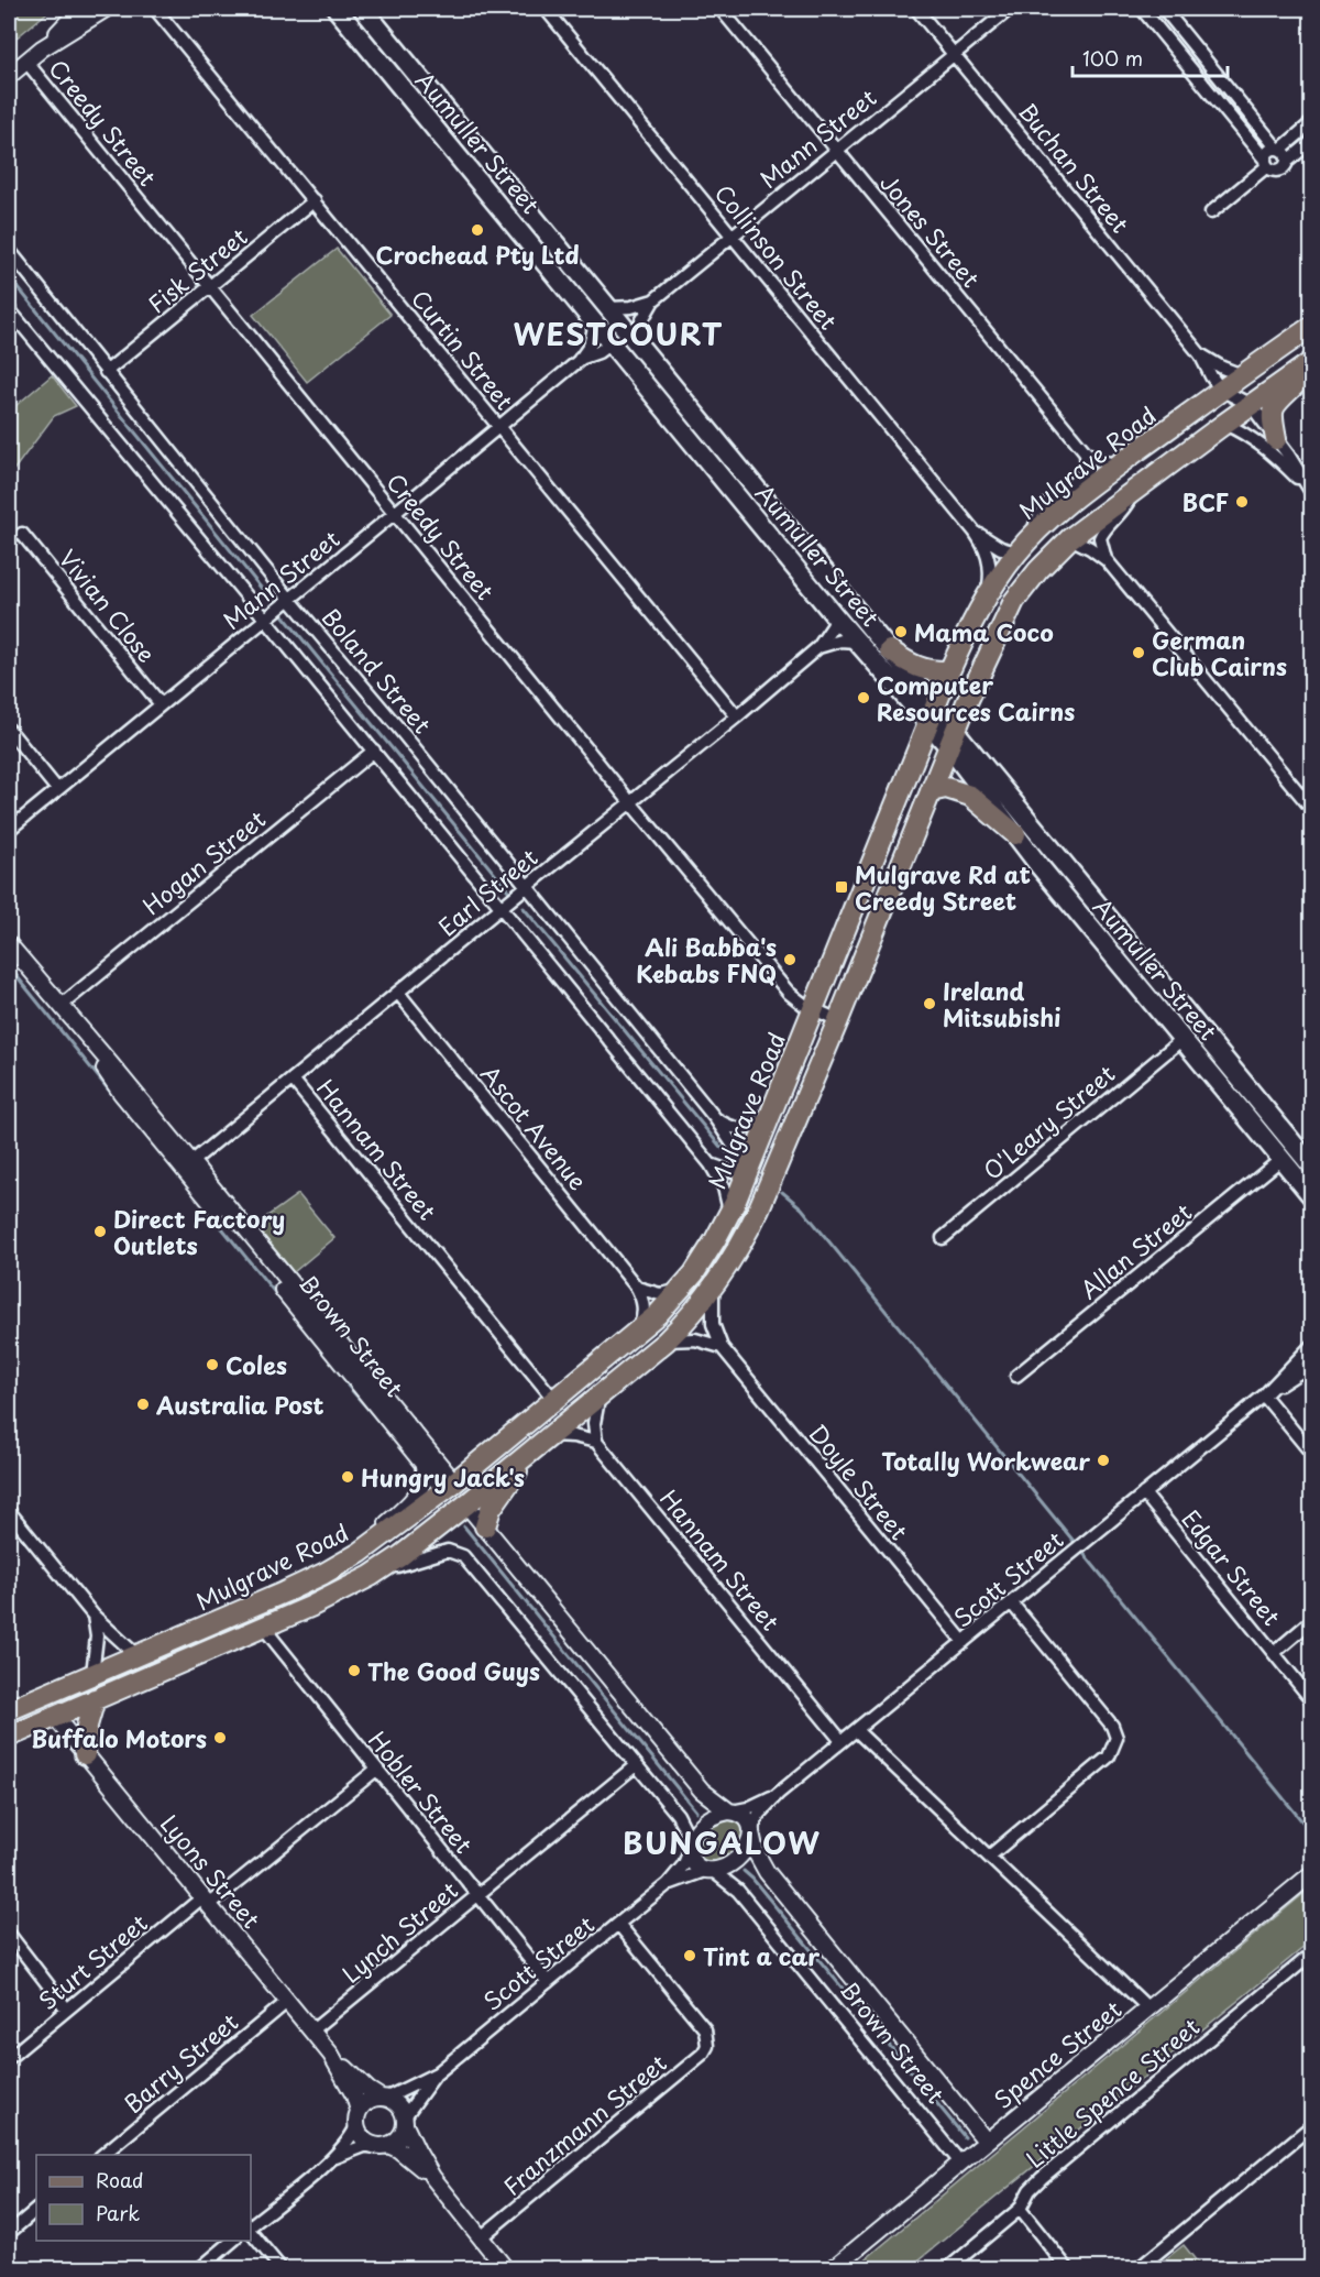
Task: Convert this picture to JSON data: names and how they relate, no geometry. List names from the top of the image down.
{
  "streets": {
    "main road": ["Aumuller Street", "Mulgrave Road", "Brown Street"],
    "street": [
      "Creedy Street",
      "Mann Street",
      "Buchan Street",
      "Jones Street",
      "Collinson Street",
      "Fisk Street",
      "Curtin Street",
      "Vivian Close",
      "Boland Street",
      "Hogan Street",
      "Earl Street",
      "O'Leary Street",
      "Ascot Avenue",
      "Hannam Street",
      "Allan Street",
      "Doyle Street",
      "Edgar Street",
      "Scott Street",
      "Hobler Street",
      "Lyons Street",
      "Lynch Street",
      "Sturt Street",
      "Spence Street",
      "Barry Street",
      "Little Spence Street",
      "Franzmann Street"
    ]
  },
  "crossings": [
    ["Creedy Street", "Mann Street"],
    ["Creedy Street", "Fisk Street"],
    ["Creedy Street", "Mulgrave Road"],
    ["Creedy Street", "Earl Street"],
    ["Mann Street", "Aumuller Street"],
    ["Mann Street", "Buchan Street"],
    ["Mann Street", "Jones Street"],
    ["Mann Street", "Collinson Street"],
    ["Mann Street", "Curtin Street"],
    ["Mann Street", "Vivian Close"],
    ["Mann Street", "Boland Street"],
    ["Aumuller Street", "Mulgrave Road"],
    ["Aumuller Street", "Earl Street"],
    ["Aumuller Street", "O'Leary Street"],
    ["Aumuller Street", "Allan Street"],
    ["Buchan Street", "Mulgrave Road"],
    ["Jones Street", "Mulgrave Road"],
    ["Fisk Street", "Curtin Street"],
    ["Fisk Street", "Boland Street"],
    ["Curtin Street", "Earl Street"],
    ["Mulgrave Road", "Boland Street"],
    ["Mulgrave Road", "Ascot Avenue"],
    ["Mulgrave Road", "Hannam Street"],
    ["Mulgrave Road", "Brown Street"],
    ["Boland Street", "Earl Street"],
    ["Hogan Street", "Brown Street"],
    ["Earl Street", "Ascot Avenue"],
    ["Earl Street", "Hannam Street"],
    ["Earl Street", "Brown Street"],
    ["Hannam Street", "Scott Street"],
    ["Brown Street", "Scott Street"],
    ["Brown Street", "Spence Street"],
    ["Doyle Street", "Scott Street"],
    ["Edgar Street", "Scott Street"],
    ["Scott Street", "Hobler Street"],
    ["Scott Street", "Lyons Street"],
    ["Scott Street", "Franzmann Street"],
    ["Hobler Street", "Lynch Street"],
    ["Hobler Street", "Sturt Street"],
    ["Lyons Street", "Lynch Street"],
    ["Lyons Street", "Sturt Street"],
    ["Lyons Street", "Barry Street"]
  ],
  "districts": ["WESTCOURT", "BUNGALOW"],
  "places": {
    "other": [
      "Crochead Pty Ltd",
      "BCF",
      "Mama Coco",
      "German Club Cairns",
      "Computer Resources Cairns",
      "Ali Babba's Kebabs FNQ",
      "Ireland Mitsubishi",
      "Direct Factory Outlets",
      "Coles",
      "Australia Post",
      "Totally Workwear",
      "Hungry Jack's",
      "The Good Guys",
      "Buffalo Motors",
      "Tint a car"
    ],
    "transit": ["Mulgrave Rd at Creedy Street"]
  },
  "legend": ["Road", "Park"],
  "scale_bar": "100 m"
}
